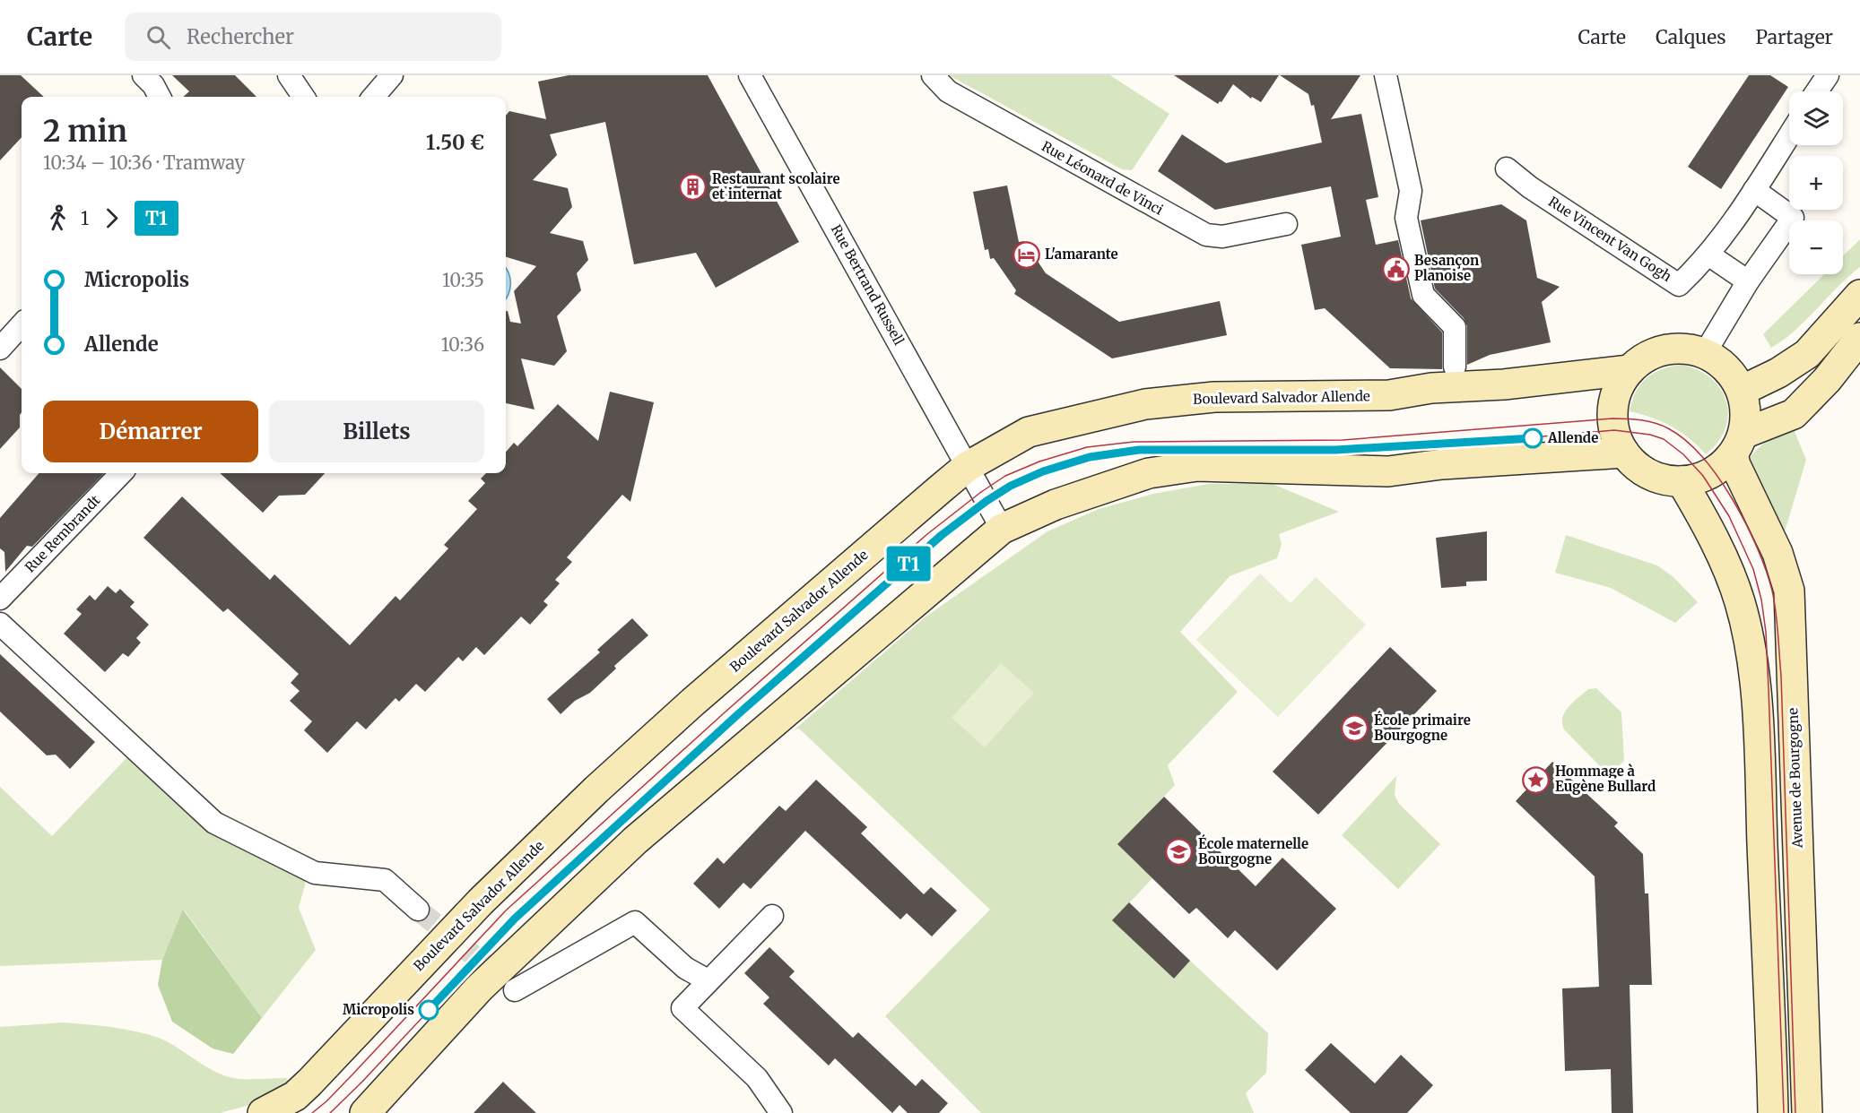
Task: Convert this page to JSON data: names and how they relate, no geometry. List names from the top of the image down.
{
  "streets": {
    "street": [
      "Rue Léonard de Vinci",
      "Rue Vincent Van Gogh",
      "Rue Bertrand Russell",
      "Boulevard Salvador Allende",
      "Rue Rembrandt",
      "Avenue de Bourgogne"
    ]
  },
  "crossings": [
    ["Rue Bertrand Russell", "Boulevard Salvador Allende"],
    ["Boulevard Salvador Allende", "Avenue de Bourgogne"]
  ],
  "places": {
    "building": ["Restaurant scolaire et internat"],
    "hotel": ["L'amarante"],
    "public building": ["Besançon Planoise"],
    "other": ["Allende", "Micropolis"],
    "school or university": ["École primaire Bourgogne", "École maternelle Bourgogne"],
    "place": ["Hommage à Eugène Bullard"]
  },
  "lines": ["tram line T1"],
  "page": {
    "header": "Carte",
    "search": "Rechercher",
    "nav": ["Carte", "Calques", "Partager"],
    "on_map": "T1",
    "map_buttons": ["+", "−"],
    "heading": ["2 min", "10:34 – 10:36 · Tramway", "1.50 €"],
    "legs": ["1", "T1"],
    "list": [
      {
        "name": "Micropolis",
        "value": "10:35"
      },
      {
        "name": "Allende",
        "value": "10:36"
      }
    ],
    "buttons": ["Démarrer", "Billets"]
  }
}
